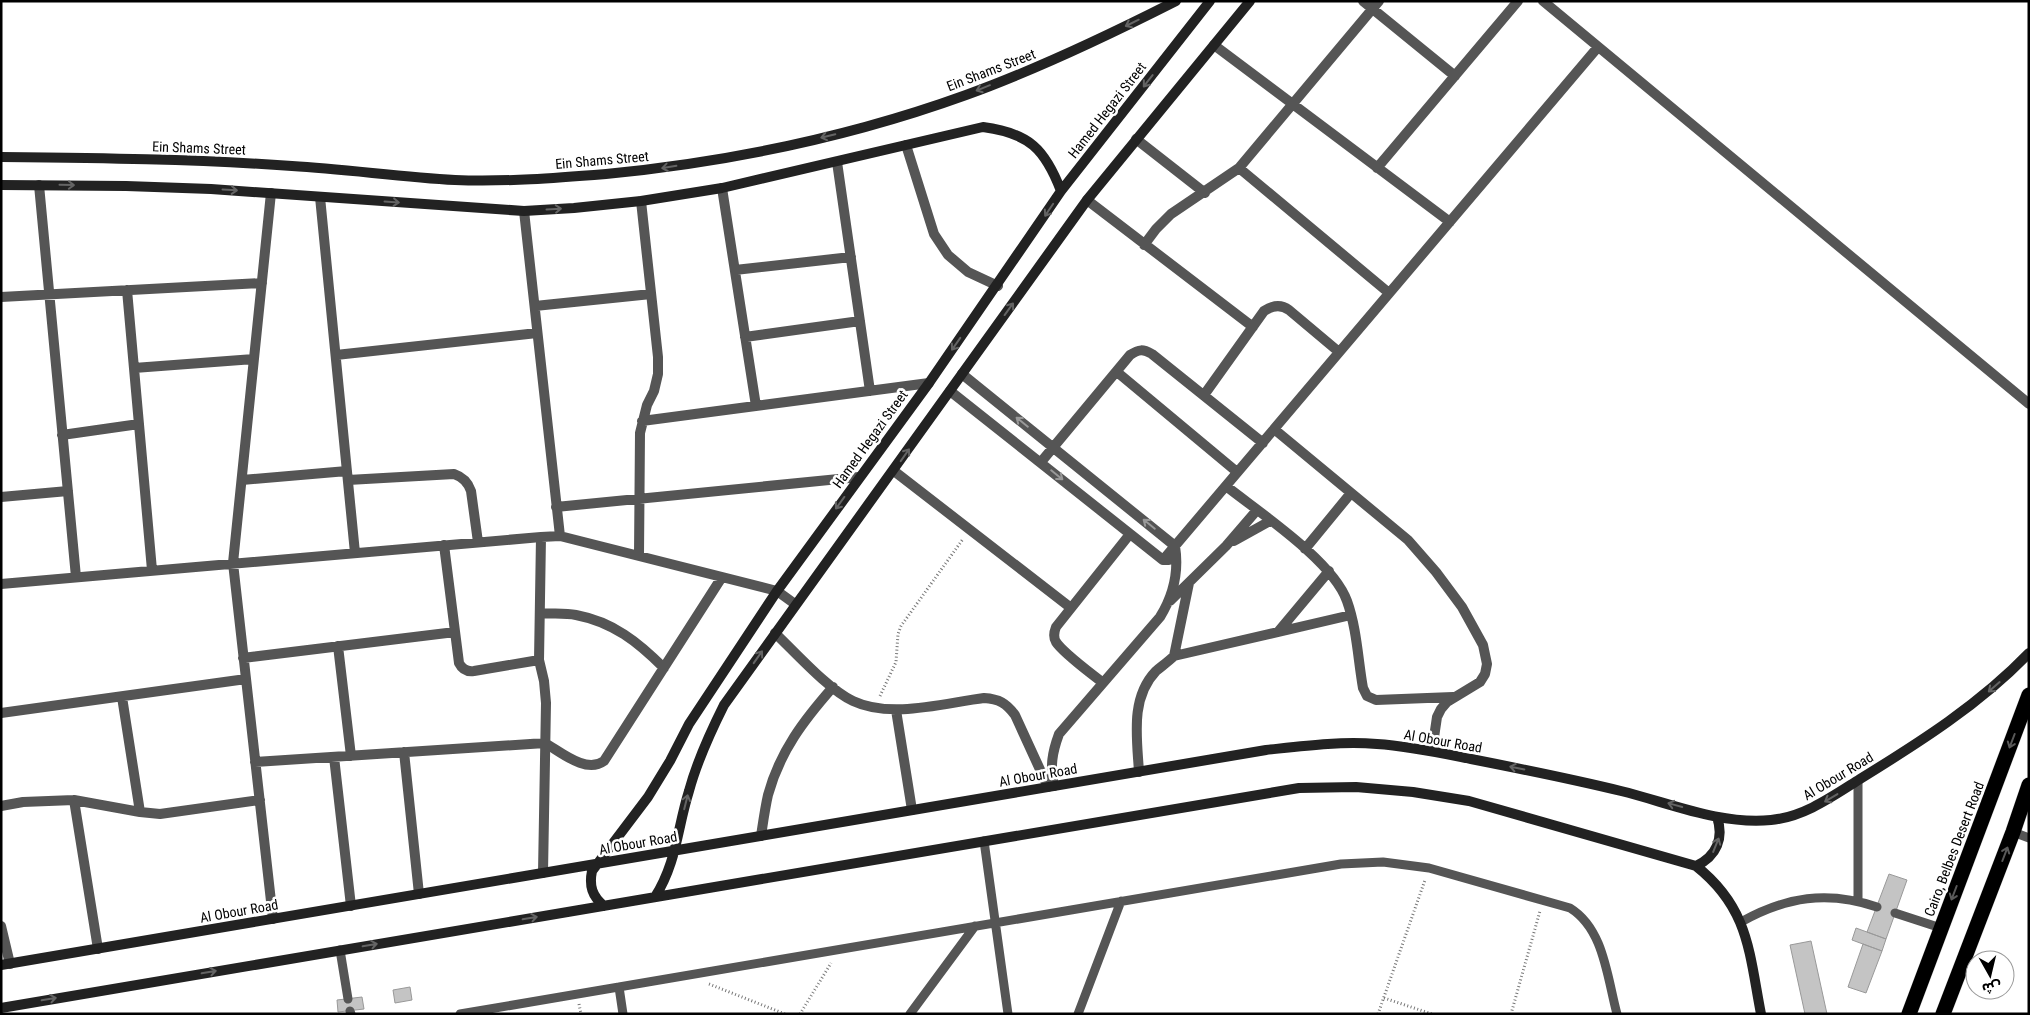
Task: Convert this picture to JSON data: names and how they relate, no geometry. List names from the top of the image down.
{
  "streets": {
    "highway": ["Cairo, Belbes Desert Road"],
    "street": ["Ein Shams Street", "Hamed Hegazi Street", "Al Obour Road"]
  },
  "crossings": [
    ["Hamed Hegazi Street", "Al Obour Road"]
  ],
  "north": "bottom"
}
